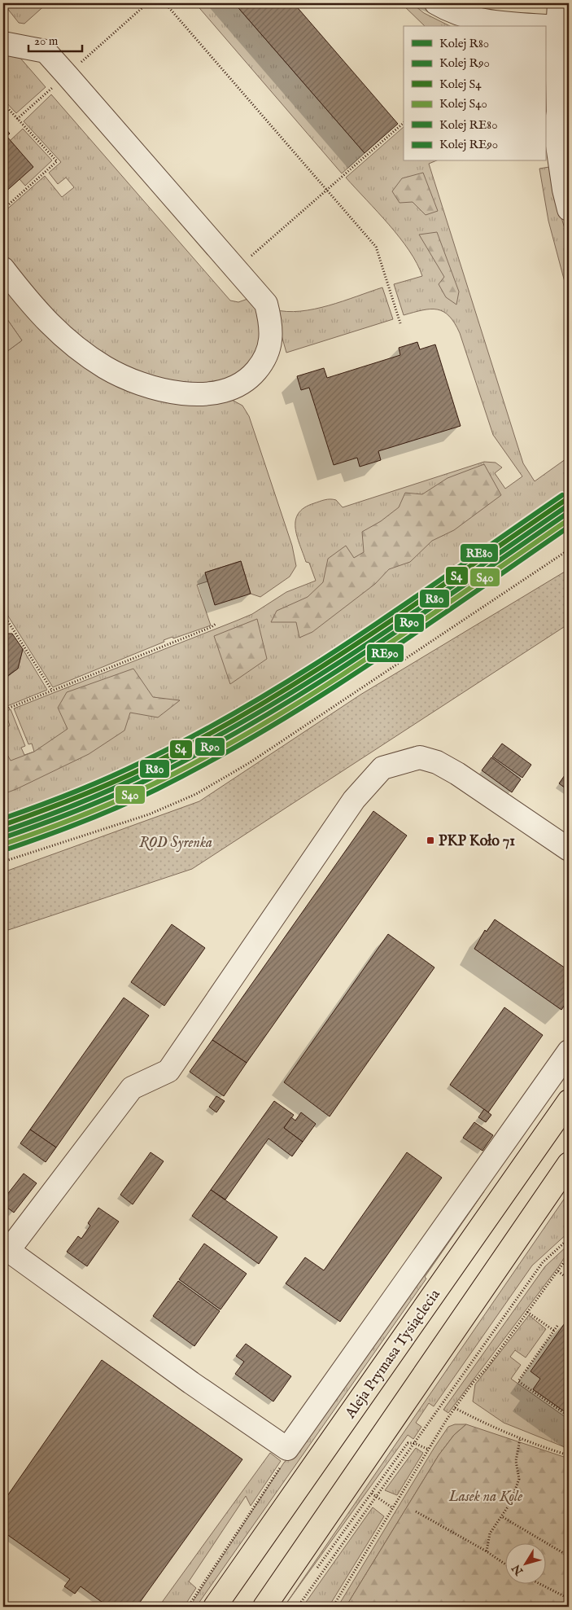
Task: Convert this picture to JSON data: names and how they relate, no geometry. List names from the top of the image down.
{
  "streets": {
    "main road": ["Aleja Prymasa Tysiąclecia"]
  },
  "parks": ["ROD Syrenka", "Lasek na Kole"],
  "places": {
    "transit": ["PKP Koło 71"]
  },
  "lines": [
    "rail line RE80",
    "rail line S4",
    "rail line R80",
    "rail line R90",
    "rail line S40",
    "rail line RE90"
  ],
  "legend": [
    "Kolej R80",
    "Kolej R90",
    "Kolej S4",
    "Kolej S40",
    "Kolej RE80",
    "Kolej RE90"
  ],
  "scale_bar": "20 m",
  "north": "bottom left"
}
